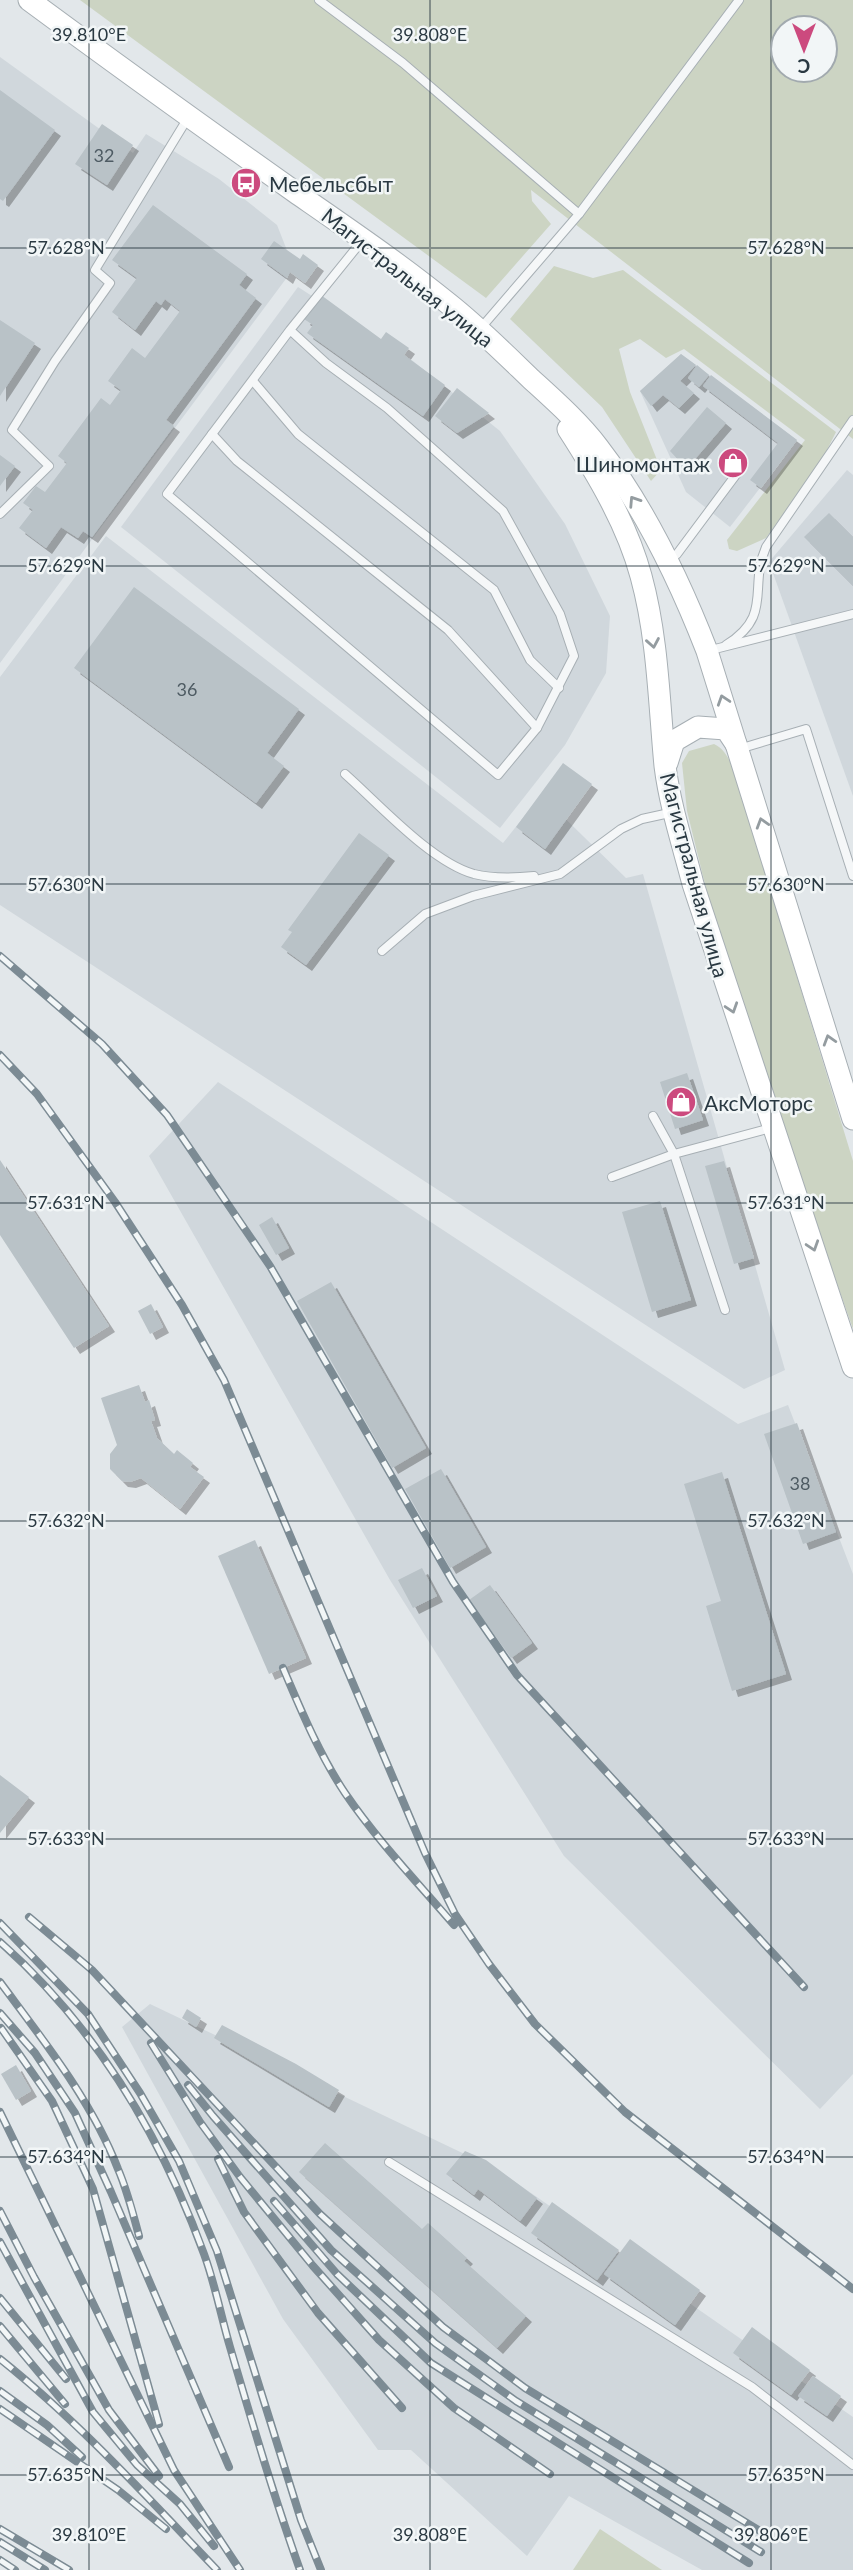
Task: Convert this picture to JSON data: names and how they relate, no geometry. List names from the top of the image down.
{
  "streets": {
    "main road": ["Магистральная улица"]
  },
  "places": {
    "bus stop": ["Мебельсбыт"],
    "shop": ["Шиномонтаж", "АксМоторс"]
  },
  "house_numbers": ["32", "36", "38"],
  "north": "bottom",
  "coordinates": [
    "39.810°E",
    "39.808°E",
    "57.628°N",
    "57.629°N",
    "57.630°N",
    "57.631°N",
    "57.632°N",
    "57.633°N",
    "57.634°N",
    "57.635°N",
    "39.806°E"
  ]
}
